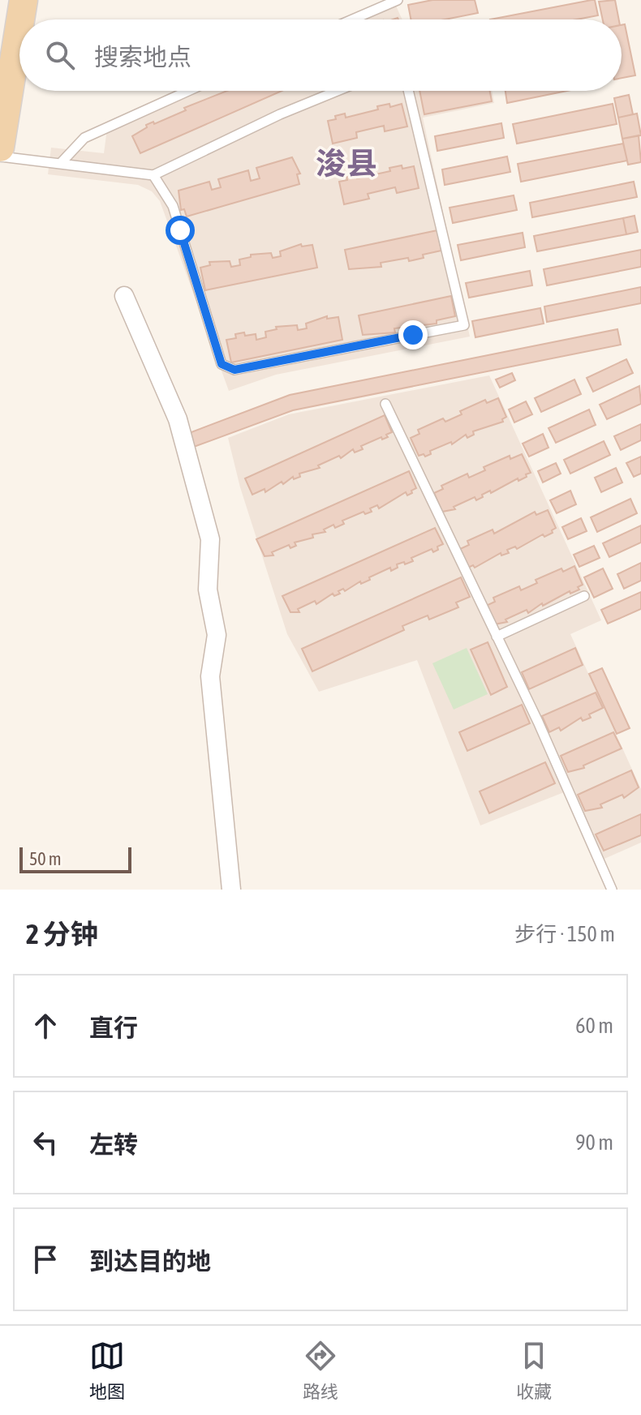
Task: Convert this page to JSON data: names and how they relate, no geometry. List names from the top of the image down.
{
  "districts": ["浚县"],
  "scale_bar": "50 m",
  "page": {
    "search": "搜索地点",
    "scale": "50 m",
    "heading": ["2 分钟", "步行 · 150 m"],
    "list": [
      ["直行", "60 m"],
      ["左转", "90 m"],
      "到达目的地"
    ],
    "nav": ["地图", "路线", "收藏"]
  }
}
